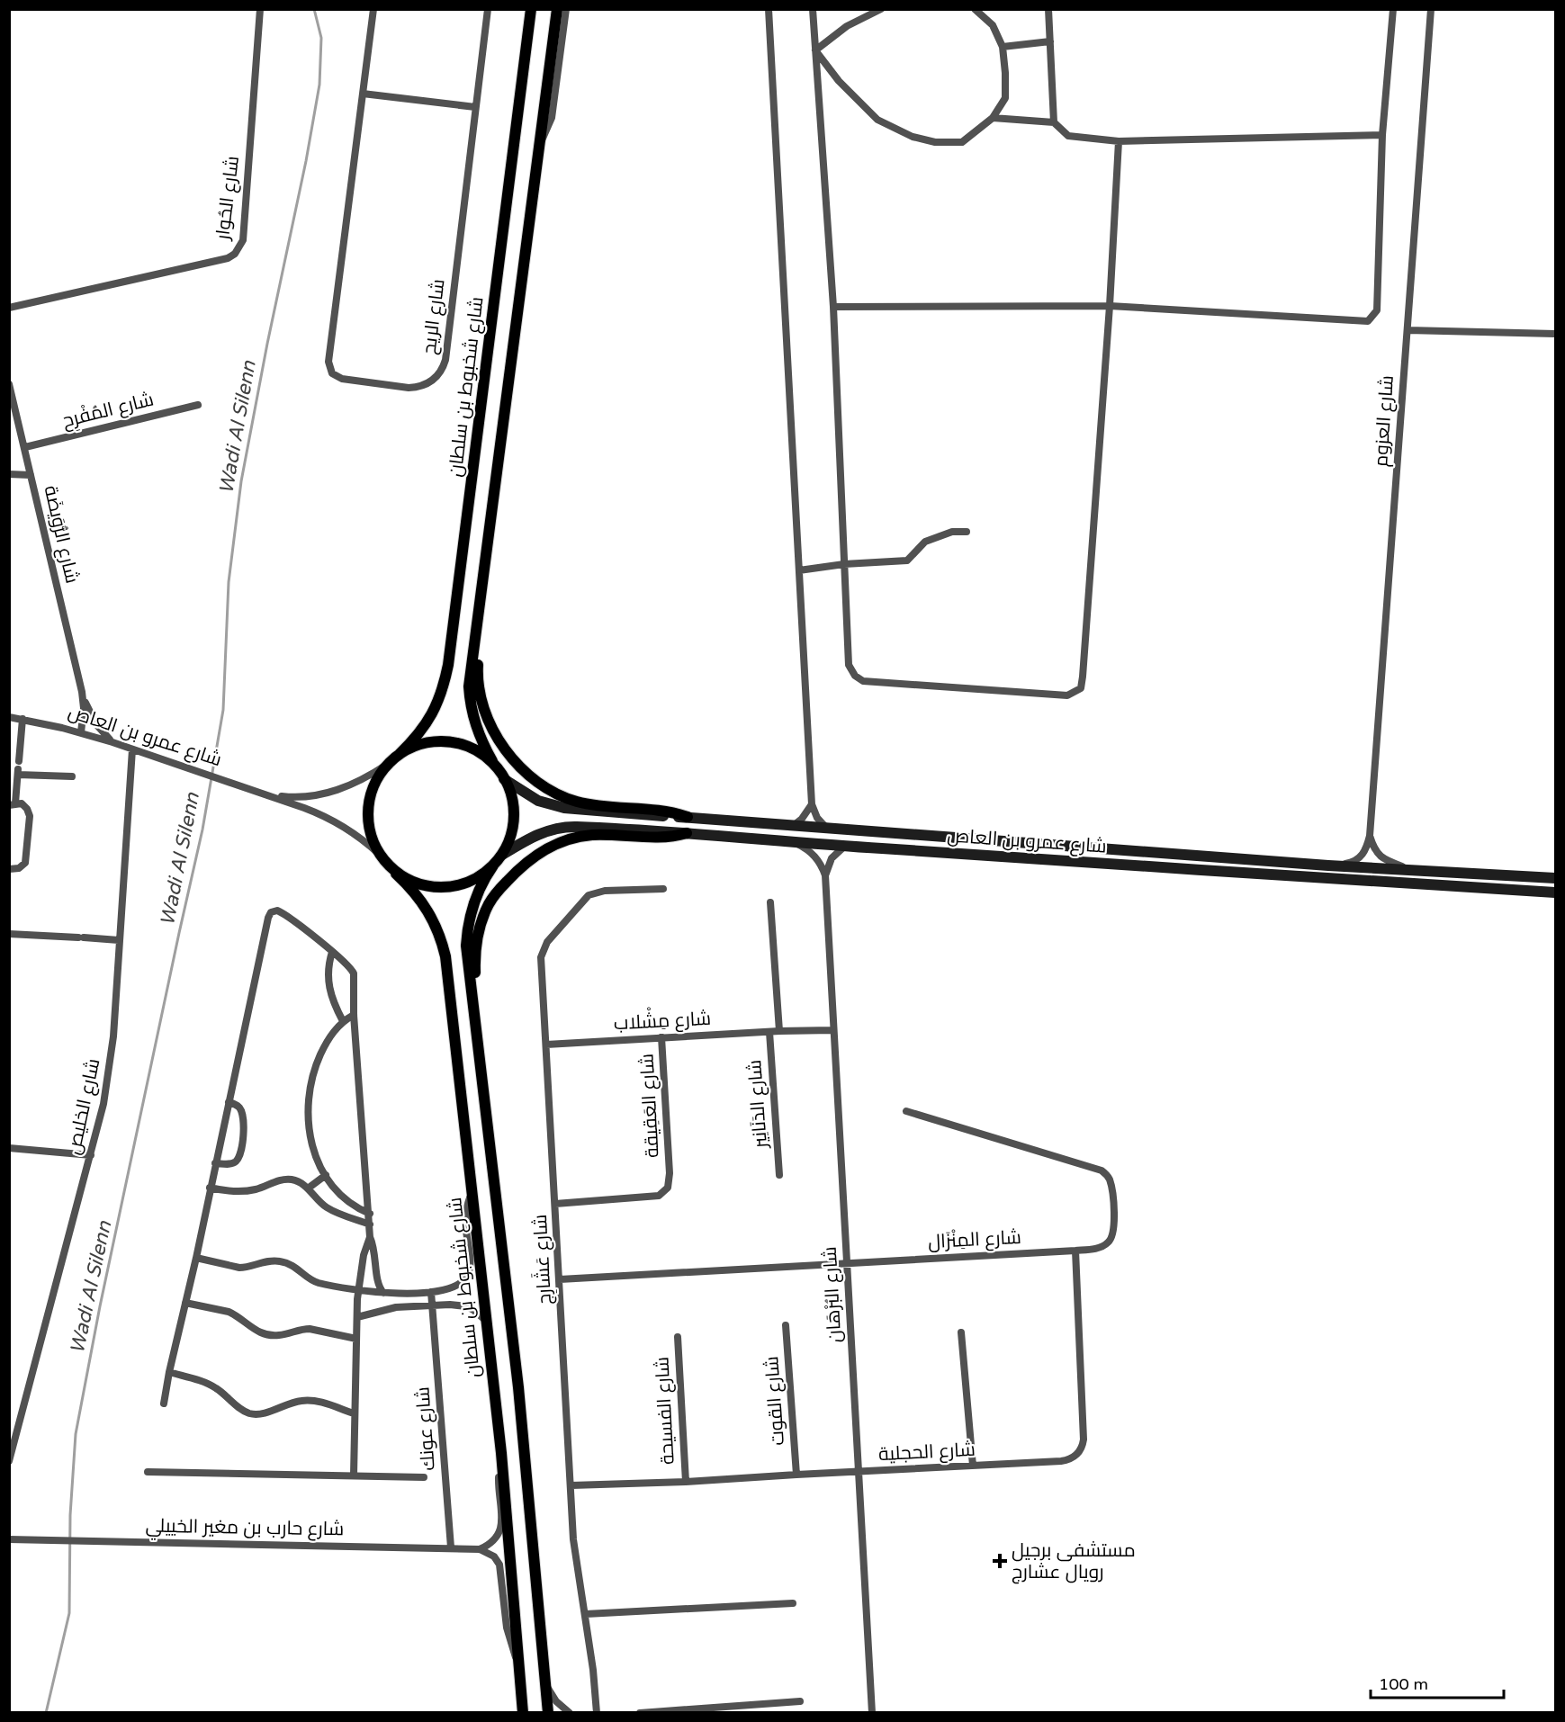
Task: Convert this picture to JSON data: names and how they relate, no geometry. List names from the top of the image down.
{
  "streets": {
    "main road": ["شارع شخبوط بن سلطان", "شارع عمرو بن العاص"],
    "street": [
      "شارع الحُوار",
      "شارع الريح",
      "شارع المُفْرِح",
      "شارع العزوم",
      "شارع الرُّوَيضَة",
      "شارع مِشْلاب",
      "شارع الدَنَانِير",
      "شارع العَقِيقة",
      "شارع الخليص",
      "شارع المِنْزَال",
      "شارع عَشَارِج",
      "شارع البُرْهَان",
      "شارع القوت",
      "شارع الفسيحة",
      "شارع عونك",
      "شارع الحجلية",
      "شارع حارب بن مغير الخييلي"
    ]
  },
  "crossings": [
    ["شارع شخبوط بن سلطان", "شارع عمرو بن العاص"],
    ["شارع المُفْرِح", "شارع الرُّوَيضَة"],
    ["شارع العزوم", "شارع عمرو بن العاص"],
    ["شارع الرُّوَيضَة", "شارع عمرو بن العاص"],
    ["شارع عمرو بن العاص", "شارع الخليص"],
    ["شارع عمرو بن العاص", "شارع البُرْهَان"],
    ["شارع مِشْلاب", "شارع الدَنَانِير"],
    ["شارع مِشْلاب", "شارع العَقِيقة"],
    ["شارع مِشْلاب", "شارع عَشَارِج"],
    ["شارع مِشْلاب", "شارع البُرْهَان"],
    ["شارع العَقِيقة", "شارع عَشَارِج"],
    ["شارع المِنْزَال", "شارع عَشَارِج"],
    ["شارع المِنْزَال", "شارع البُرْهَان"],
    ["شارع المِنْزَال", "شارع الحجلية"],
    ["شارع عَشَارِج", "شارع الحجلية"],
    ["شارع البُرْهَان", "شارع الحجلية"],
    ["شارع القوت", "شارع الحجلية"],
    ["شارع الفسيحة", "شارع الحجلية"],
    ["شارع عونك", "شارع حارب بن مغير الخييلي"]
  ],
  "water": ["Wadi Al Silenn"],
  "places": {
    "health": ["مستشفى برجيل رويال عشارج"]
  },
  "scale_bar": "100 m"
}
